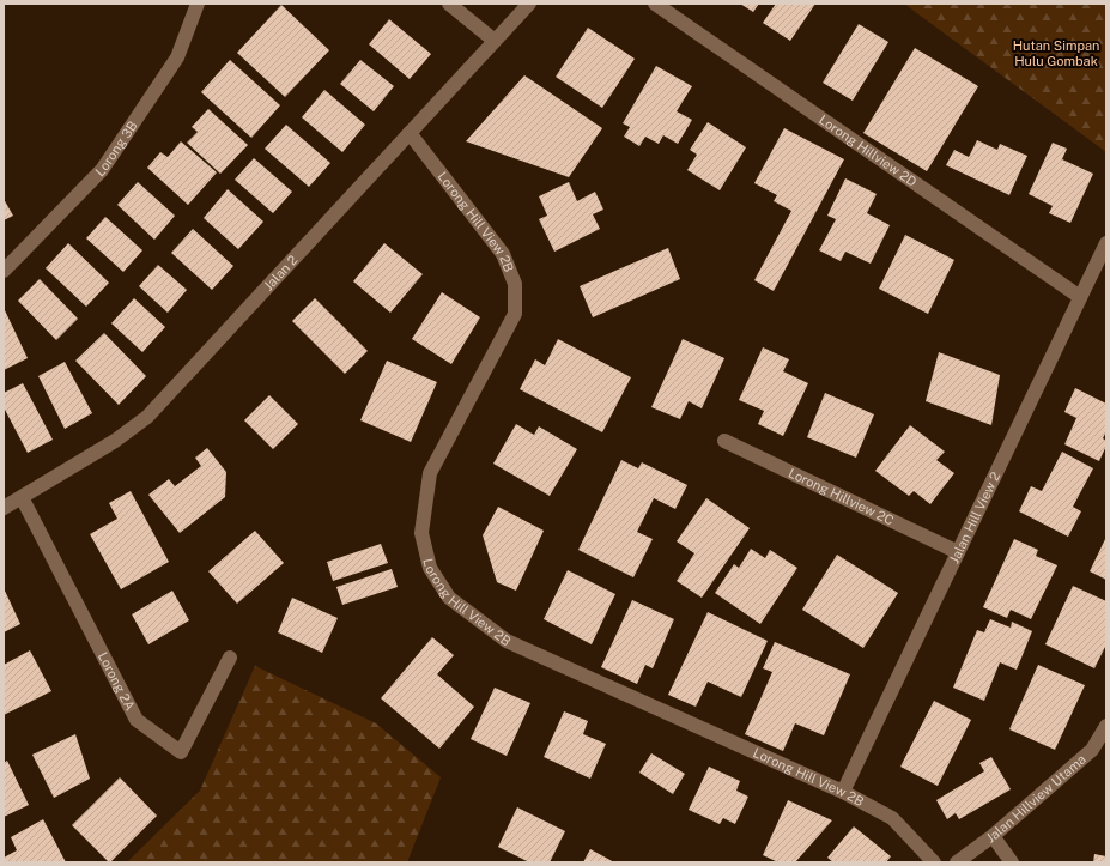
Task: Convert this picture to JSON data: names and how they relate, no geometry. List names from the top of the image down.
{
  "streets": {
    "street": [
      "Lorong 3B",
      "Lorong Hillview 2D",
      "Lorong Hill View 2B",
      "Jalan 2",
      "Lorong Hillview 2C",
      "Jalan Hill View 2",
      "Lorong 2A",
      "Jalan Hillview Utama"
    ]
  },
  "crossings": [
    ["Lorong Hillview 2D", "Jalan Hill View 2"],
    ["Lorong Hill View 2B", "Jalan 2"],
    ["Lorong Hill View 2B", "Jalan Hill View 2"],
    ["Jalan 2", "Lorong 2A"],
    ["Lorong Hillview 2C", "Jalan Hill View 2"]
  ],
  "parks": ["Hutan Simpan Hulu Gombak"]
}
